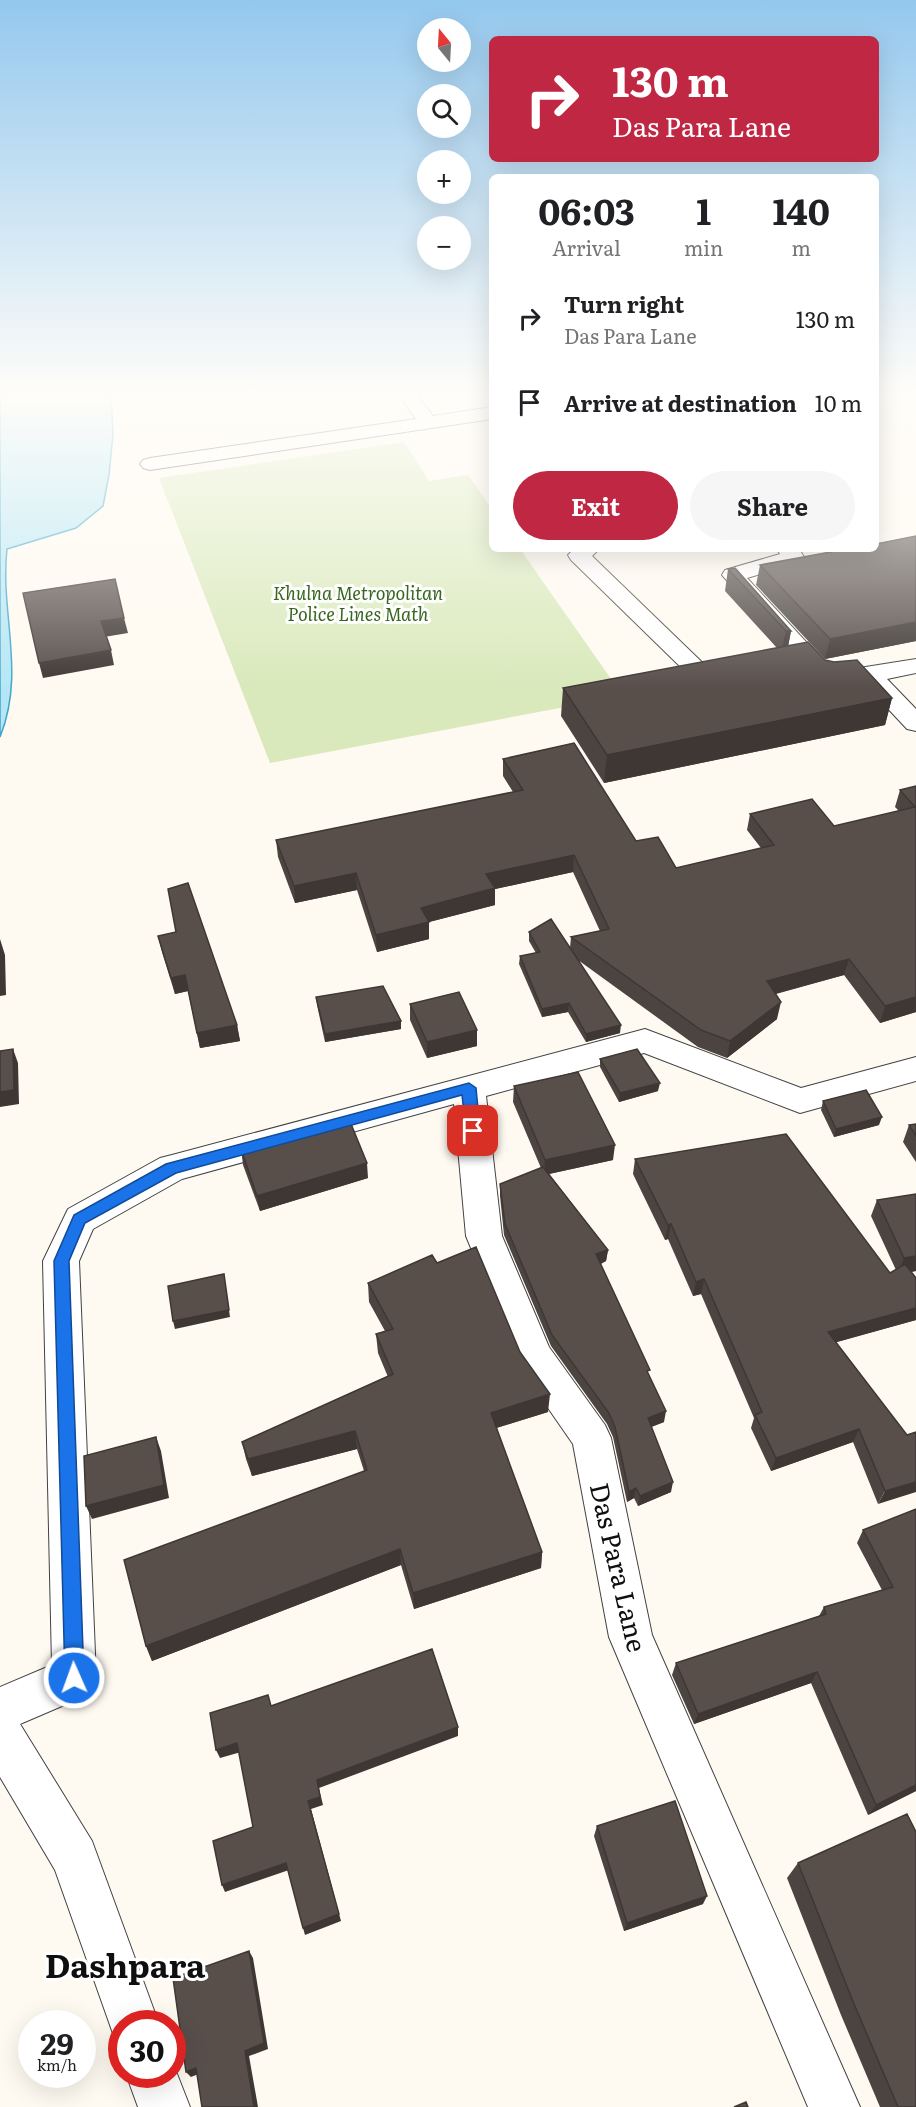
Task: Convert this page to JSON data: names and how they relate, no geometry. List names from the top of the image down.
{
  "streets": {
    "street": ["Das Para Lane"]
  },
  "districts": ["Dashpara"],
  "parks": ["Khulna Metropolitan Police Lines Math"],
  "north": "top",
  "page": {
    "map_buttons": ["+", "−"],
    "turn": ["130 m", "Das Para Lane"],
    "eta": [
      "06:03",
      "Arrival",
      "1",
      "min",
      "140",
      "m"
    ],
    "list": [
      {
        "name": "Turn right",
        "note": "Das Para Lane",
        "value": "130 m"
      },
      {
        "name": "Arrive at destination",
        "value": "10 m"
      }
    ],
    "buttons": ["Exit", "Share"],
    "speed": "29 km/h",
    "limit": "30"
  }
}
